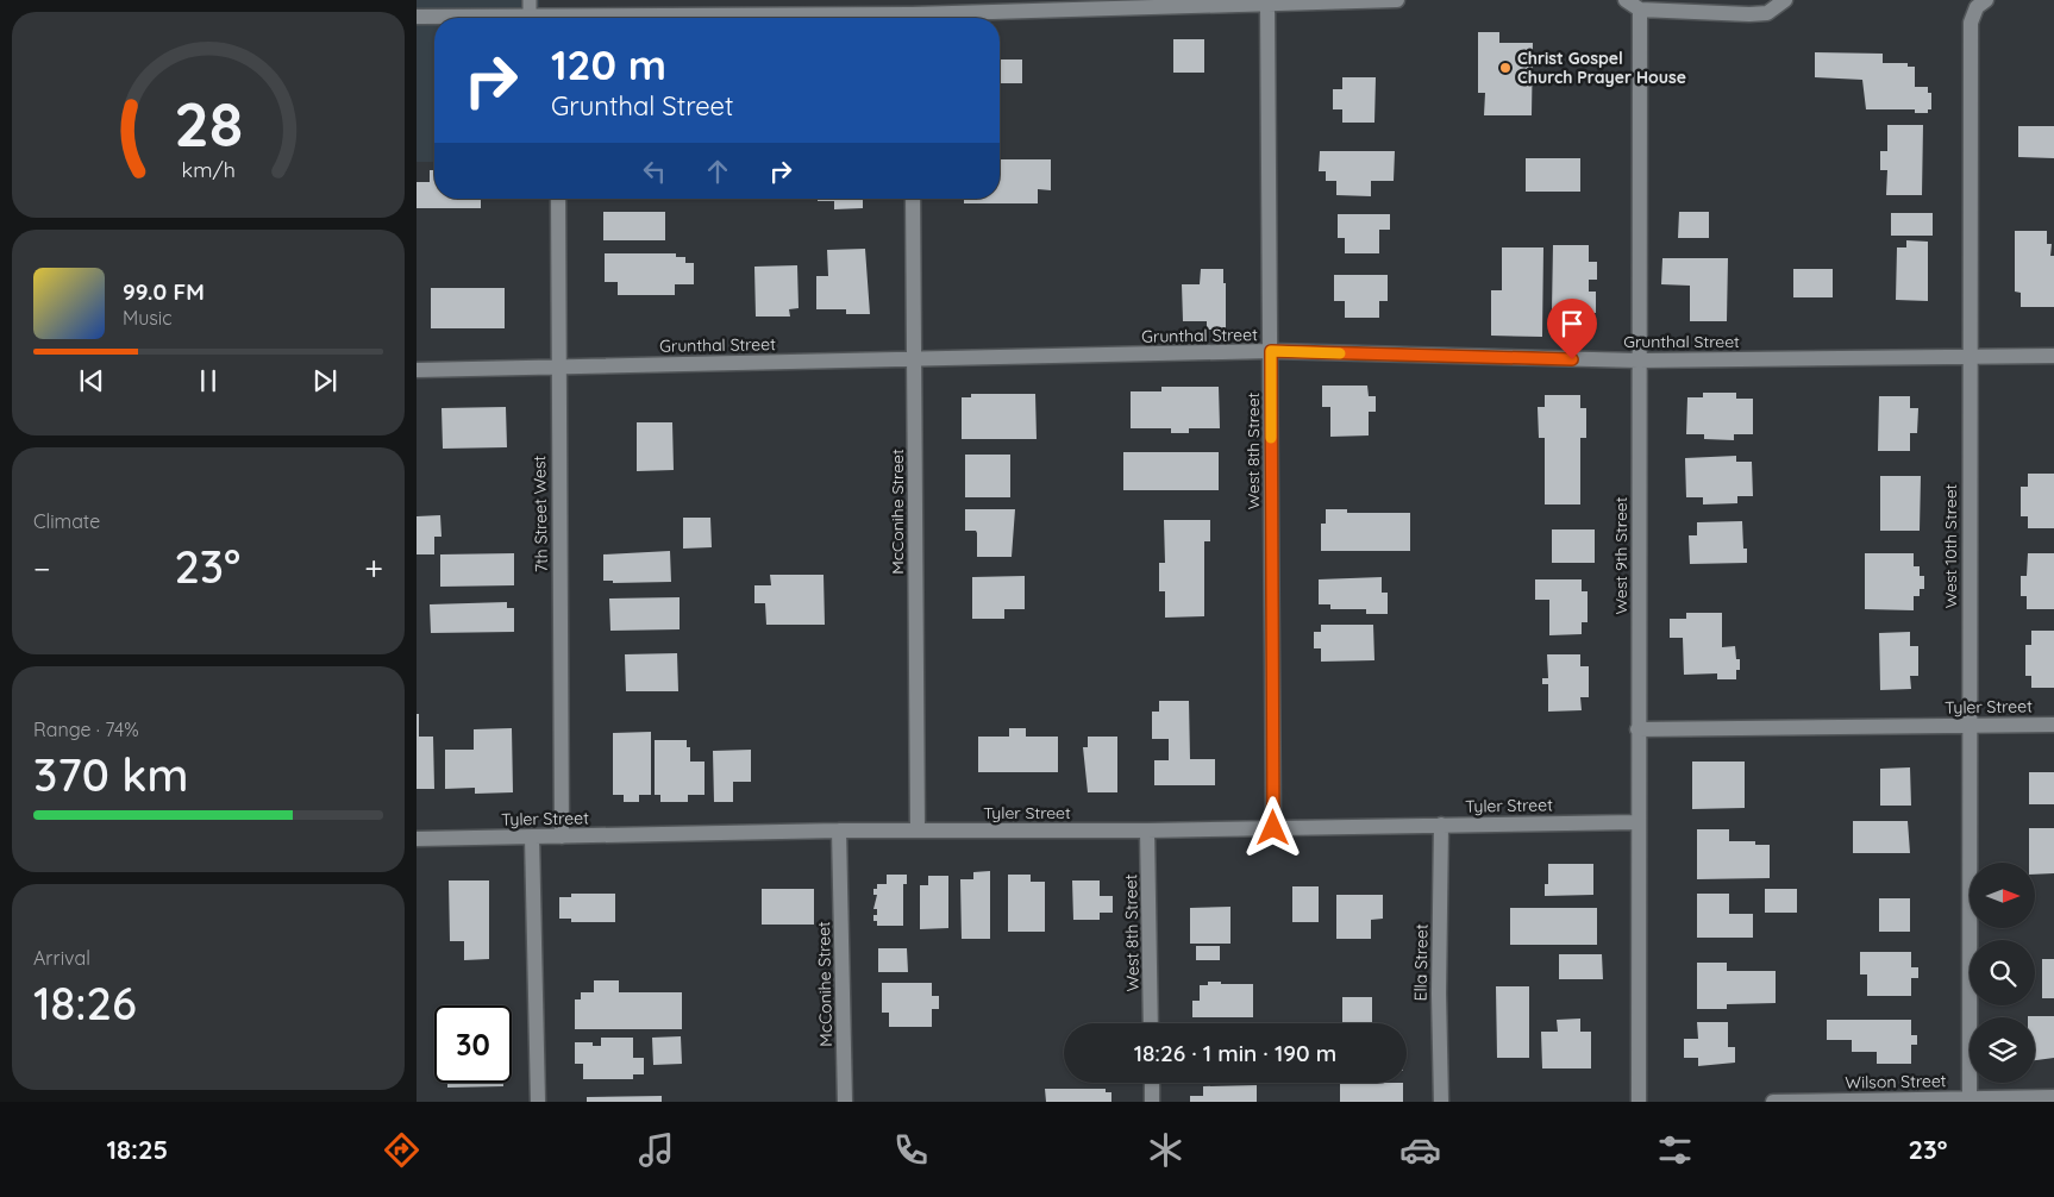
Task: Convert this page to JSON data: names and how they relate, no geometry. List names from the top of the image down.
{
  "streets": {
    "street": [
      "Grunthal Street",
      "West 8th Street",
      "McConihe Street",
      "7th Street West",
      "West 10th Street",
      "West 9th Street",
      "Tyler Street",
      "Ella Street",
      "Wilson Street"
    ]
  },
  "crossings": [
    ["Grunthal Street", "West 8th Street"],
    ["Grunthal Street", "McConihe Street"],
    ["Grunthal Street", "7th Street West"],
    ["Grunthal Street", "West 10th Street"],
    ["Grunthal Street", "West 9th Street"],
    ["West 8th Street", "Tyler Street"],
    ["McConihe Street", "Tyler Street"],
    ["7th Street West", "Tyler Street"],
    ["West 10th Street", "Tyler Street"],
    ["West 10th Street", "Wilson Street"],
    ["West 9th Street", "Tyler Street"],
    ["Tyler Street", "Ella Street"]
  ],
  "places": ["Christ Gospel Church Prayer House"],
  "north": "right",
  "page": {
    "turn": ["120 m", "Grunthal Street"],
    "song": ["99.0 FM", "Music"],
    "tile": [
      "Climate",
      ["Range · 74%", "370 km"],
      ["Arrival", "18:26"]
    ],
    "heat": ["−", "23°", "+"],
    "limit": "30",
    "trip": "18:26 · 1 min · 190 m",
    "tabs": ["18:25", "23°"],
    "gauge": ["28", "km/h"]
  }
}
